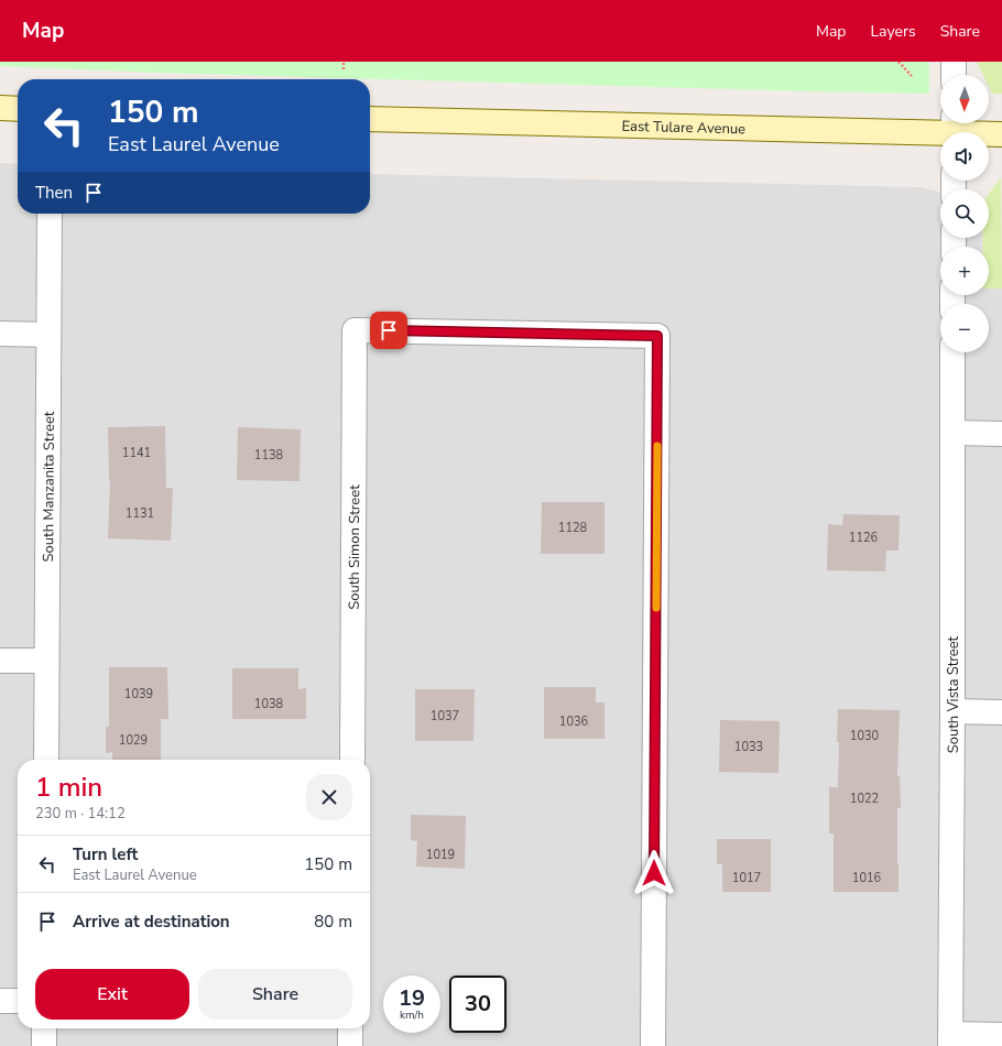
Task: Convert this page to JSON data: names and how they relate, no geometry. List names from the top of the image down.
{
  "streets": {
    "street": [
      "East Tulare Avenue",
      "South Manzanita Street",
      "South Simon Street",
      "South Vista Street"
    ]
  },
  "house_numbers": [
    "1141",
    "1138",
    "1131",
    "1128",
    "1126",
    "1039",
    "1038",
    "1037",
    "1036",
    "1030",
    "1029",
    "1033",
    "1022",
    "1019",
    "1017",
    "1016"
  ],
  "north": "bottom",
  "page": {
    "header": "Map",
    "nav": ["Map", "Layers", "Share"],
    "map_buttons": ["+", "−"],
    "turn": ["150 m", "East Laurel Avenue"],
    "then": "Then",
    "heading": ["1 min", "230 m · 14:12"],
    "list": [
      {
        "name": "Turn left",
        "note": "East Laurel Avenue",
        "value": "150 m"
      },
      {
        "name": "Arrive at destination",
        "value": "80 m"
      }
    ],
    "buttons": ["Exit", "Share"],
    "speed": "19 km/h",
    "limit": "30"
  }
}
